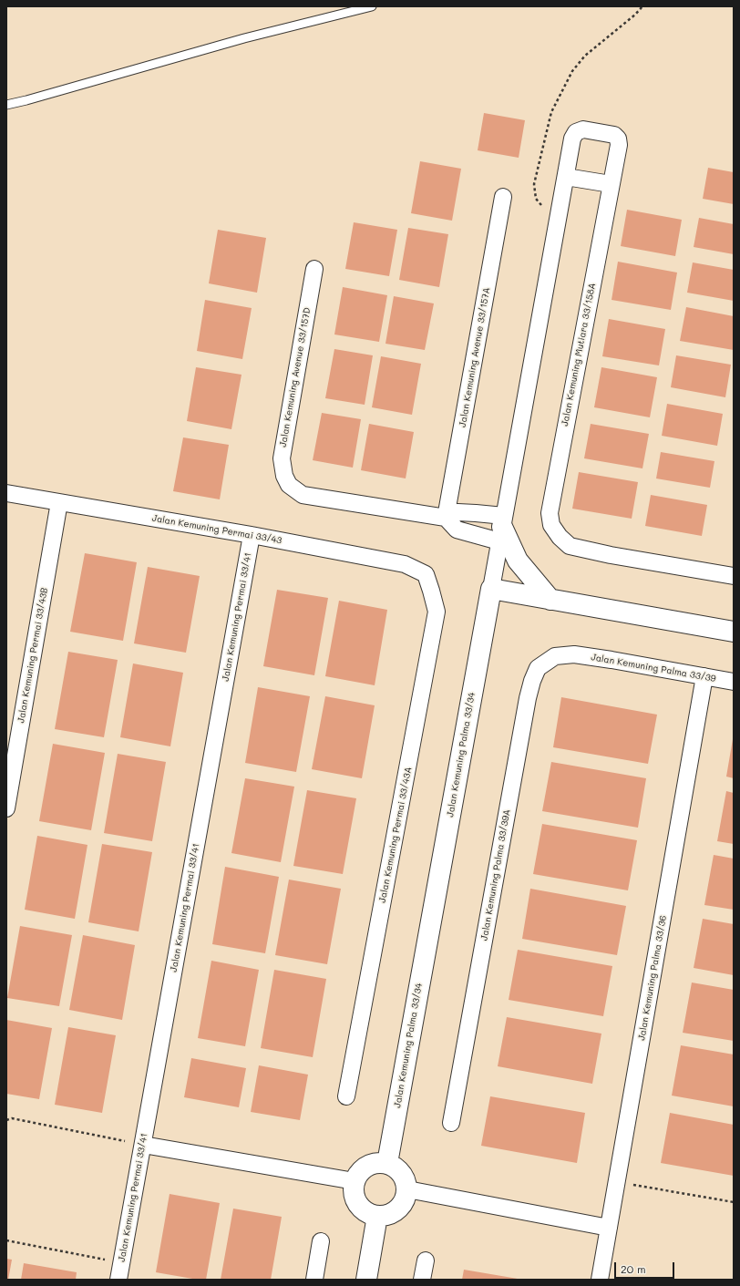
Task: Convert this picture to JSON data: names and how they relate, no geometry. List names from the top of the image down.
{
  "streets": {
    "main road": ["Jalan Kemuning Palma 33/34"],
    "street": [
      "Jalan Kemuning Mutiara 33/158A",
      "Jalan Kemuning Avenue 33/157A",
      "Jalan Kemuning Avenue 33/157D",
      "Jalan Kemuning Permai 33/43",
      "Jalan Kemuning Permai 33/41",
      "Jalan Kemuning Permai 33/43B",
      "Jalan Kemuning Palma 33/39",
      "Jalan Kemuning Permai 33/43A",
      "Jalan Kemuning Palma 33/39A",
      "Jalan Kemuning Palma 33/36"
    ]
  },
  "crossings": [
    ["Jalan Kemuning Avenue 33/157A", "Jalan Kemuning Avenue 33/157D"],
    ["Jalan Kemuning Permai 33/43", "Jalan Kemuning Permai 33/41"],
    ["Jalan Kemuning Permai 33/43", "Jalan Kemuning Permai 33/43B"],
    ["Jalan Kemuning Permai 33/43", "Jalan Kemuning Permai 33/43A"],
    ["Jalan Kemuning Palma 33/39", "Jalan Kemuning Palma 33/39A"],
    ["Jalan Kemuning Palma 33/39", "Jalan Kemuning Palma 33/36"]
  ],
  "scale_bar": "20 m"
}
